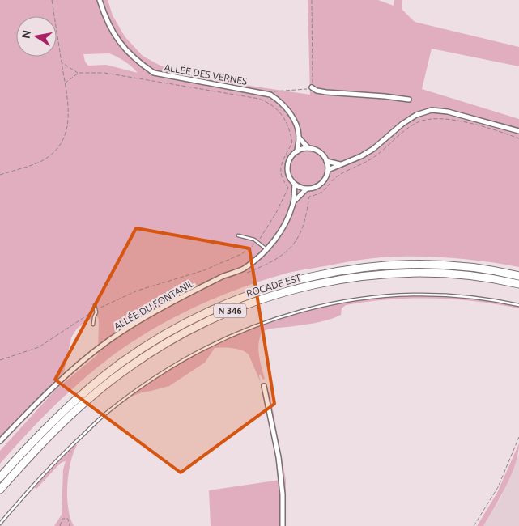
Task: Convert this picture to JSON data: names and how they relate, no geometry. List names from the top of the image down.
{
  "streets": {
    "highway": ["ROCADE EST", "N 346"],
    "street": ["ALLÉE DES VERNES", "ALLÉE DU FONTANIL"]
  },
  "north": "left"
}
